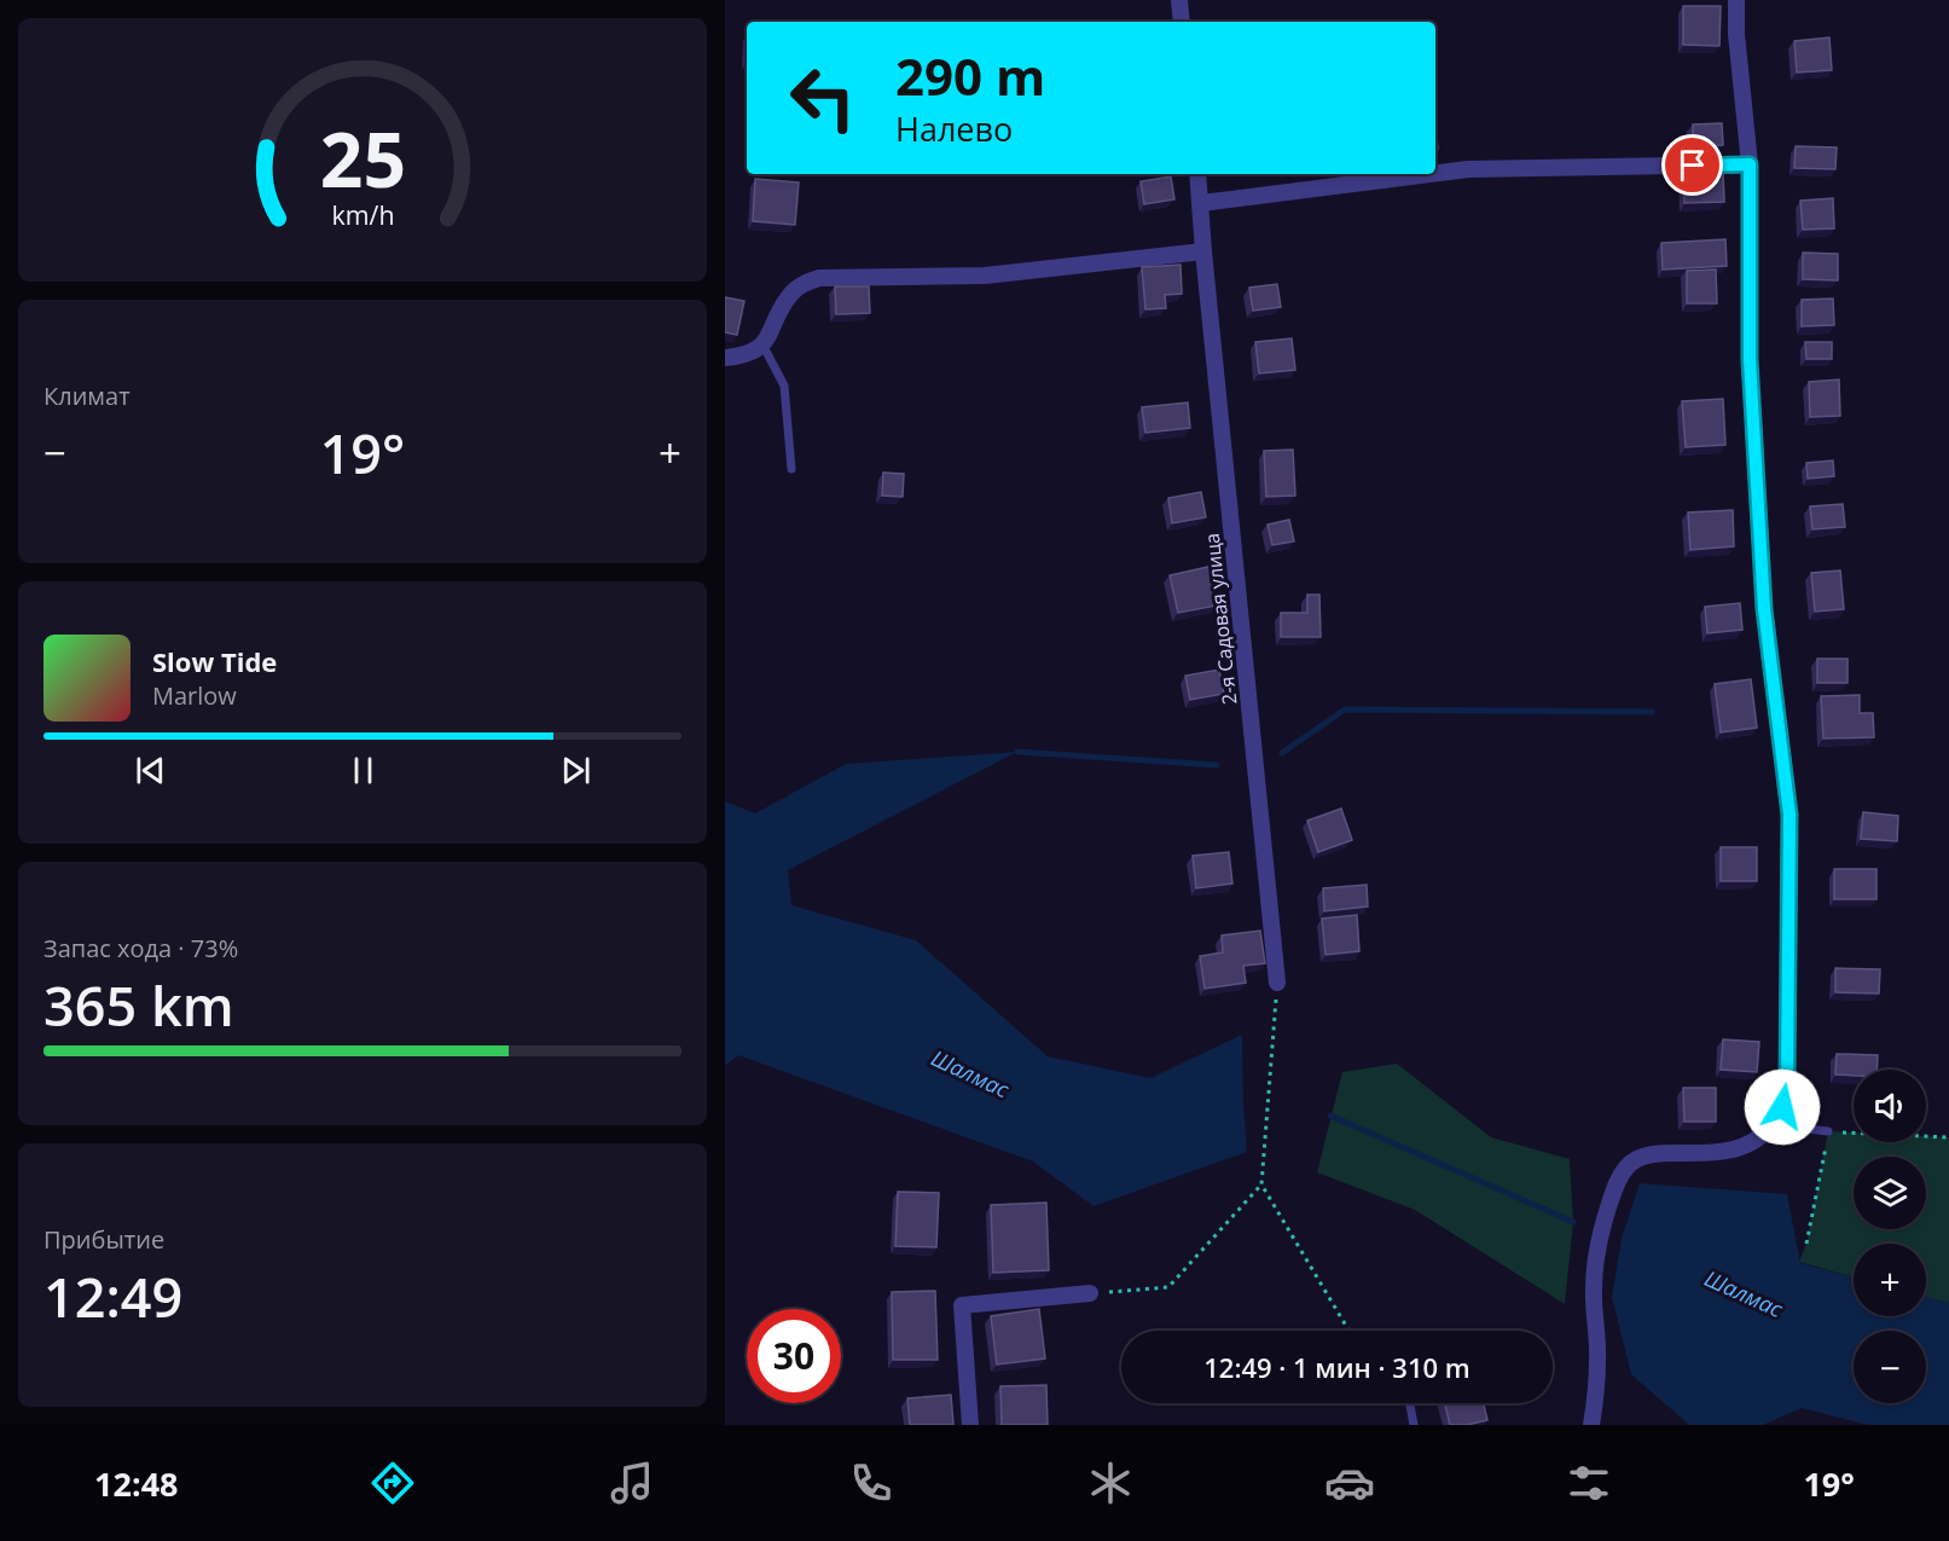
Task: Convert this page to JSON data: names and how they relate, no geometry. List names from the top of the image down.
{
  "streets": {
    "street": ["2-я Садовая улица"]
  },
  "water": ["Шалмас"],
  "page": {
    "turn": ["290 m", "Налево"],
    "tile": [
      "Климат",
      ["Запас хода · 73%", "365 km"],
      ["Прибытие", "12:49"]
    ],
    "heat": ["−", "19°", "+"],
    "song": ["Slow Tide", "Marlow"],
    "map_buttons": ["+", "−"],
    "limit": "30",
    "trip": "12:49 · 1 мин · 310 m",
    "tabs": ["12:48", "19°"],
    "gauge": ["25", "km/h"]
  }
}
